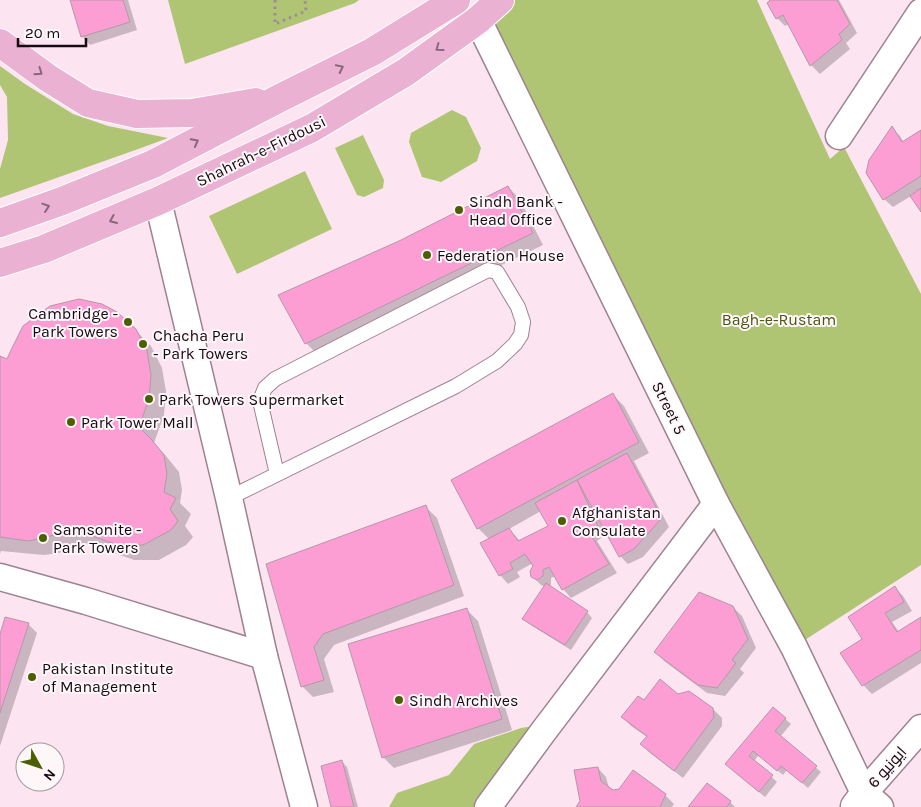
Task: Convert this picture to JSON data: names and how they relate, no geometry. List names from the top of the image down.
{
  "streets": {
    "main road": ["Shahrah-e-Firdousi"],
    "street": ["Street 5", "ایونیو 6"]
  },
  "crossings": [
    ["Shahrah-e-Firdousi", "Street 5"],
    ["Street 5", "ایونیو 6"]
  ],
  "parks": ["Bagh-e-Rustam"],
  "places": [
    "Sindh Bank - Head Office",
    "Federation House",
    "Cambridge - Park Towers",
    "Chacha Peru - Park Towers",
    "Park Towers Supermarket",
    "Park Tower Mall",
    "Afghanistan Consulate",
    "Samsonite - Park Towers",
    "Pakistan Institute of Management",
    "Sindh Archives"
  ],
  "scale_bar": "20 m",
  "north": "bottom right"
}
